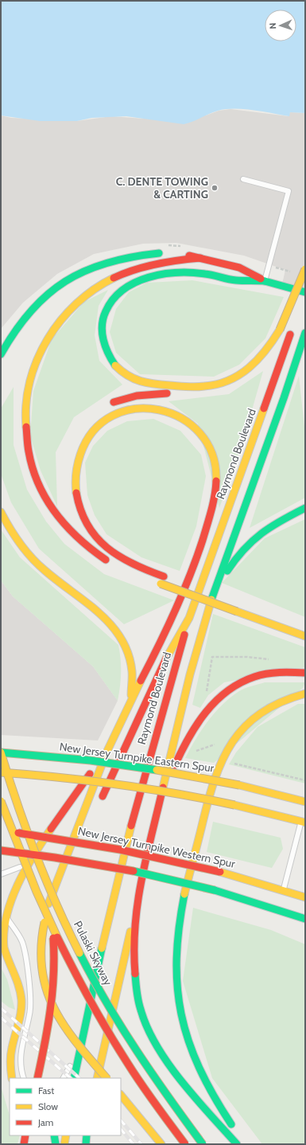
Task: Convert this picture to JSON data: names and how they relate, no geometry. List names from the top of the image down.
{
  "streets": {
    "main road": [
      "Raymond Boulevard",
      "New Jersey Turnpike Eastern Spur",
      "New Jersey Turnpike Western Spur",
      "Pulaski Skyway"
    ]
  },
  "crossings": [
    ["New Jersey Turnpike Eastern Spur", "Pulaski Skyway"]
  ],
  "places": ["C. DENTE TOWING & CARTING"],
  "legend": ["Fast", "Slow", "Jam"],
  "north": "left"
}
